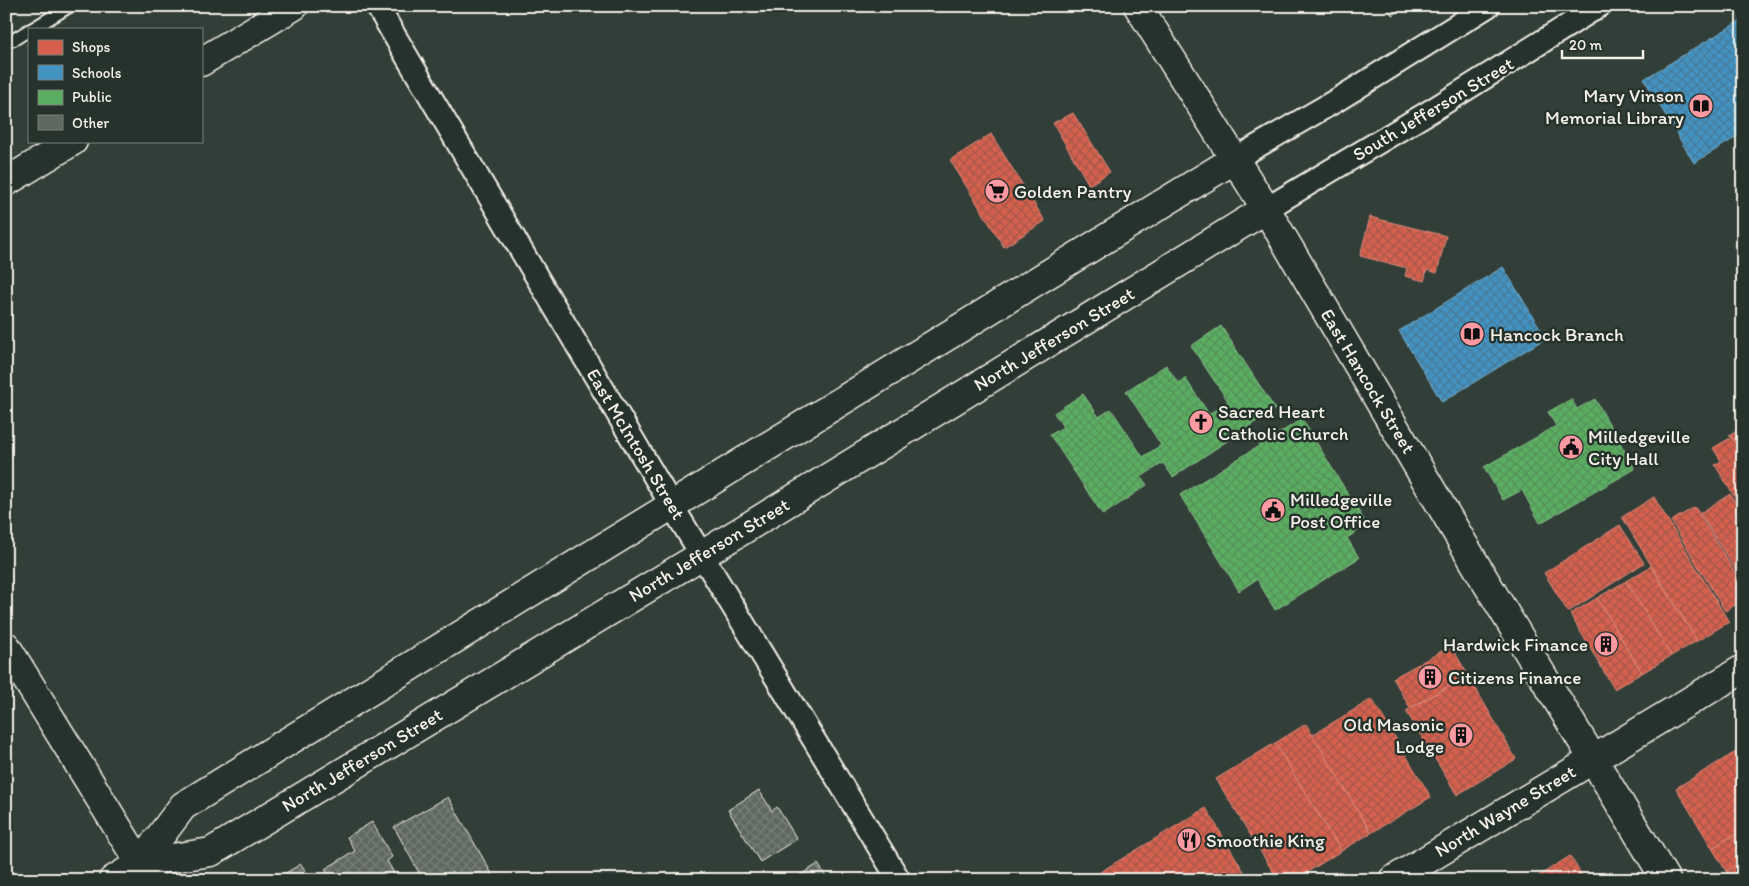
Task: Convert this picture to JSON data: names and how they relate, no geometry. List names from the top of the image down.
{
  "streets": {
    "main road": ["North Jefferson Street", "East Hancock Street", "North Wayne Street"],
    "street": ["South Jefferson Street", "East McIntosh Street"]
  },
  "crossings": [
    ["South Jefferson Street", "North Jefferson Street"],
    ["South Jefferson Street", "East Hancock Street"],
    ["North Jefferson Street", "East Hancock Street"],
    ["North Jefferson Street", "East McIntosh Street"],
    ["East Hancock Street", "North Wayne Street"]
  ],
  "places": {
    "library": ["Mary Vinson Memorial Library", "Hancock Branch"],
    "supermarket": ["Golden Pantry"],
    "church": ["Sacred Heart Catholic Church"],
    "public building": ["Milledgeville City Hall", "Milledgeville Post Office"],
    "building": ["Hardwick Finance", "Citizens Finance", "Old Masonic Lodge"],
    "restaurant": ["Smoothie King"]
  },
  "legend": [
    "Shops",
    "Schools",
    "Public",
    "Other"
  ],
  "scale_bar": "20 m"
}
